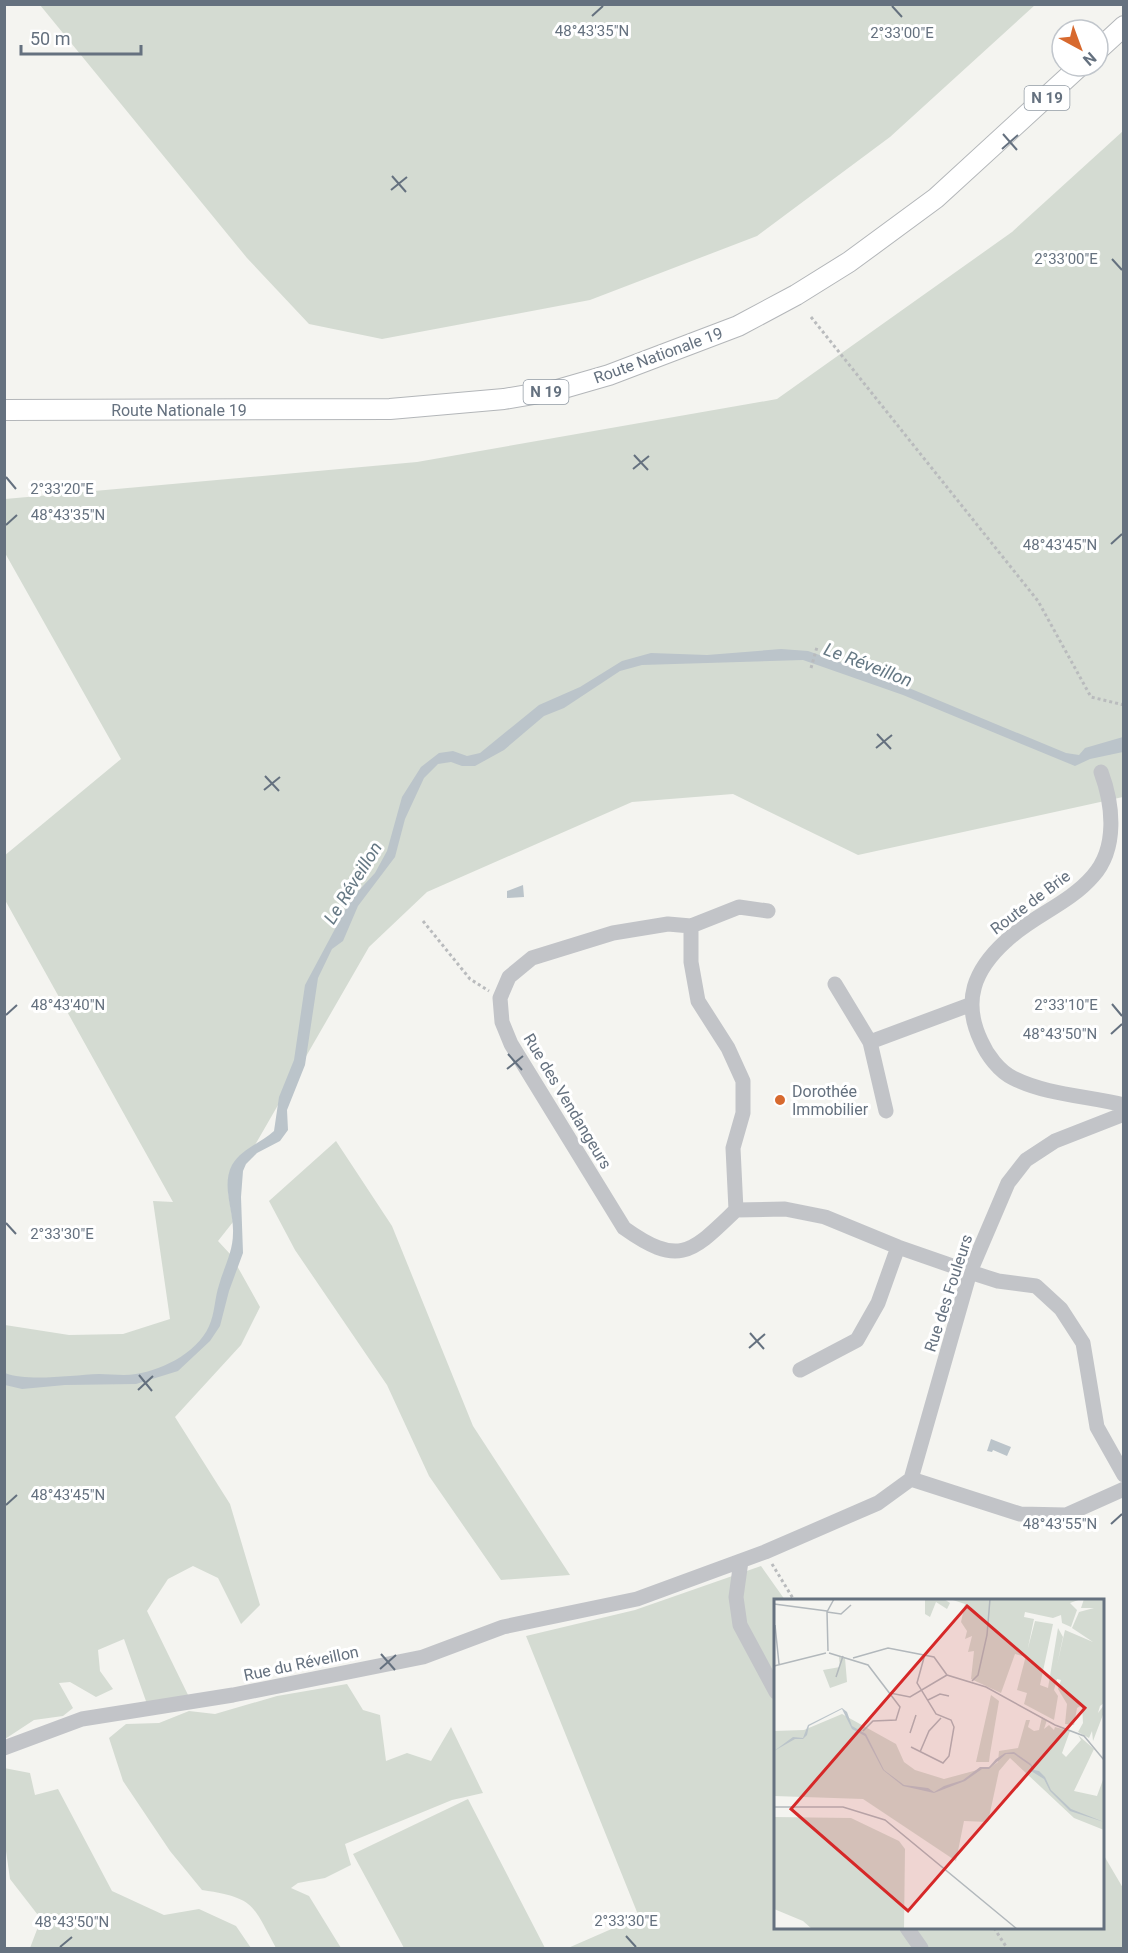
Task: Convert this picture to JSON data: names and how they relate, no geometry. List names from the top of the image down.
{
  "streets": {
    "main road": ["N 19", "Route Nationale 19"],
    "street": [
      "Route de Brie",
      "Rue des Vendangeurs",
      "Rue des Fouleurs",
      "Rue du Réveillon"
    ]
  },
  "crossings": [
    ["Rue des Fouleurs", "Rue du Réveillon"]
  ],
  "water": ["Le Réveillon"],
  "places": ["Dorothée Immobilier"],
  "scale_bar": "50 m",
  "north": "bottom right",
  "coordinates": [
    "48°43'35\"N",
    "2°33'00\"E",
    "2°33'20\"E",
    "48°43'45\"N",
    "2°33'10\"E",
    "48°43'40\"N",
    "48°43'50\"N",
    "2°33'30\"E",
    "48°43'55\"N"
  ]
}
